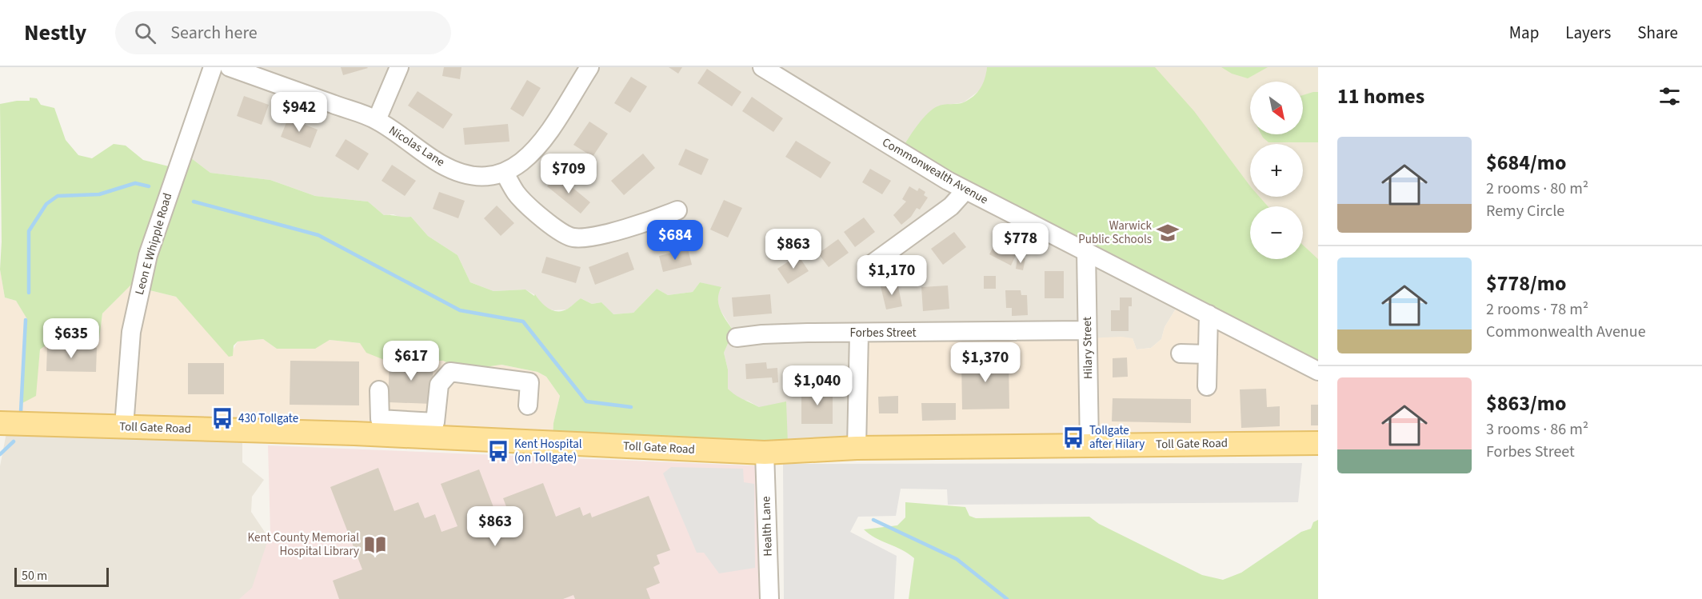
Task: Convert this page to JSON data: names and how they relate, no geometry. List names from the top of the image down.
{
  "streets": {
    "main road": ["Toll Gate Road"],
    "street": [
      "Nicolas Lane",
      "Commonwealth Avenue",
      "Leon E Whipple Road",
      "Forbes Street",
      "Hilary Street",
      "Health Lane"
    ]
  },
  "crossings": [
    ["Commonwealth Avenue", "Hilary Street"],
    ["Leon E Whipple Road", "Toll Gate Road"],
    ["Forbes Street", "Hilary Street"],
    ["Hilary Street", "Toll Gate Road"],
    ["Toll Gate Road", "Health Lane"]
  ],
  "places": {
    "school or university": ["Warwick Public Schools"],
    "bus stop": ["430 Tollgate", "Tollgate after Hilary", "Kent Hospital (on Tollgate)"],
    "library": ["Kent County Memorial Hospital Library"]
  },
  "scale_bar": "50 m",
  "north": "bottom right",
  "page": {
    "header": "Nestly",
    "search": "Search here",
    "nav": ["Map", "Layers", "Share"],
    "heading": "11 homes",
    "map_buttons": ["+", "−"],
    "price": [
      "$942",
      "$709",
      "$684",
      "$778",
      "$863",
      "$1,170",
      "$635",
      "$617",
      "$1,370",
      "$1,040",
      "$863"
    ],
    "list": [
      {
        "name": "$684/mo",
        "note": "2 rooms · 80 m² · Remy Circle"
      },
      {
        "name": "$778/mo",
        "note": "2 rooms · 78 m² · Commonwealth Avenue"
      },
      {
        "name": "$863/mo",
        "note": "3 rooms · 86 m² · Forbes Street"
      }
    ],
    "scale": "50 m"
  }
}
